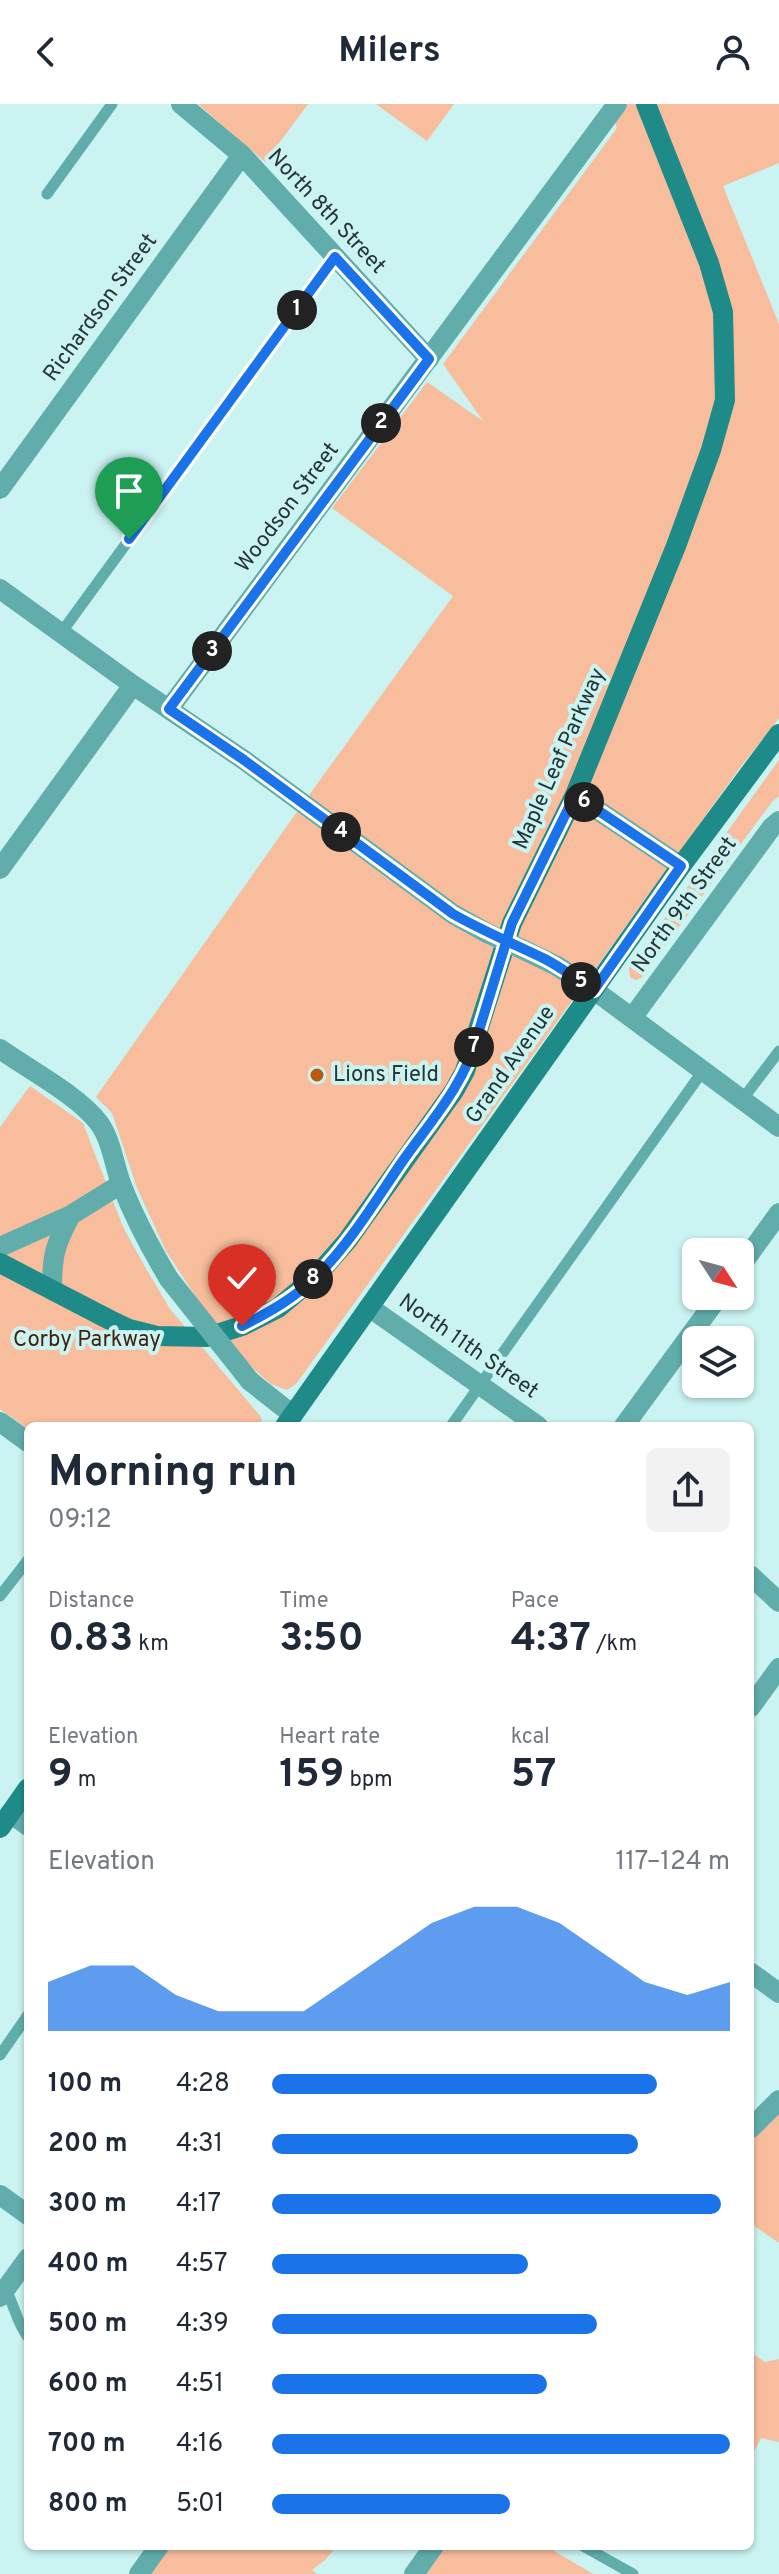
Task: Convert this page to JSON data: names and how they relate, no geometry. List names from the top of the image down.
{
  "streets": {
    "street": [
      "North 8th Street",
      "Richardson Street",
      "Woodson Street",
      "Maple Leaf Parkway",
      "North 9th Street",
      "Grand Avenue",
      "North 11th Street"
    ]
  },
  "crossings": [
    ["North 8th Street", "Richardson Street"],
    ["North 8th Street", "Woodson Street"],
    ["Grand Avenue", "North 11th Street"]
  ],
  "parks": ["Corby Parkway"],
  "places": ["Lions Field"],
  "north": "bottom right",
  "page": {
    "header": "Milers",
    "pins": [
      "1",
      "2",
      "3",
      "6",
      "4",
      "5",
      "7",
      "8"
    ],
    "heading": ["Morning run", "09:12"],
    "stats": [
      ["Distance", "0.83 km"],
      ["Time", "3:50"],
      ["Pace", "4:37 /km"],
      ["Elevation", "9 m"],
      ["Heart rate", "159 bpm"],
      ["kcal", "57"]
    ],
    "chart": ["Elevation", "117–124 m"],
    "list": [
      {
        "name": "100 m",
        "note": "4:28"
      },
      {
        "name": "200 m",
        "note": "4:31"
      },
      {
        "name": "300 m",
        "note": "4:17"
      },
      {
        "name": "400 m",
        "note": "4:57"
      },
      {
        "name": "500 m",
        "note": "4:39"
      },
      {
        "name": "600 m",
        "note": "4:51"
      },
      {
        "name": "700 m",
        "note": "4:16"
      },
      {
        "name": "800 m",
        "note": "5:01"
      }
    ]
  }
}
